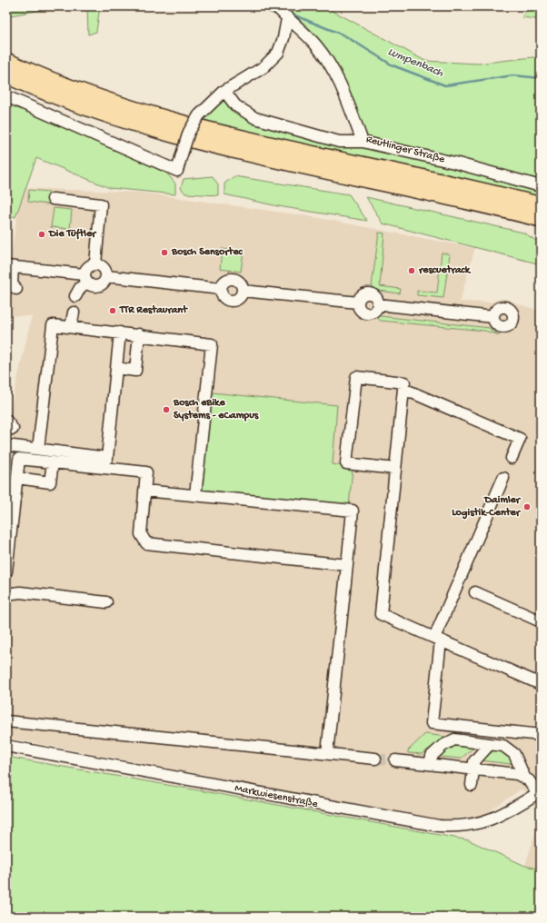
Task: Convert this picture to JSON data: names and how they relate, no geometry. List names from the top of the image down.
{
  "streets": {
    "street": ["Reutlinger Straße", "Markwiesenstraße"]
  },
  "water": ["Lumpenbach"],
  "places": [
    "Die Tüftler",
    "Bosch Sensortec",
    "rescuetrack",
    "TTR Restaurant",
    "Bosch eBike Systems - eCampus",
    "Daimler Logistik-Center"
  ]
}
